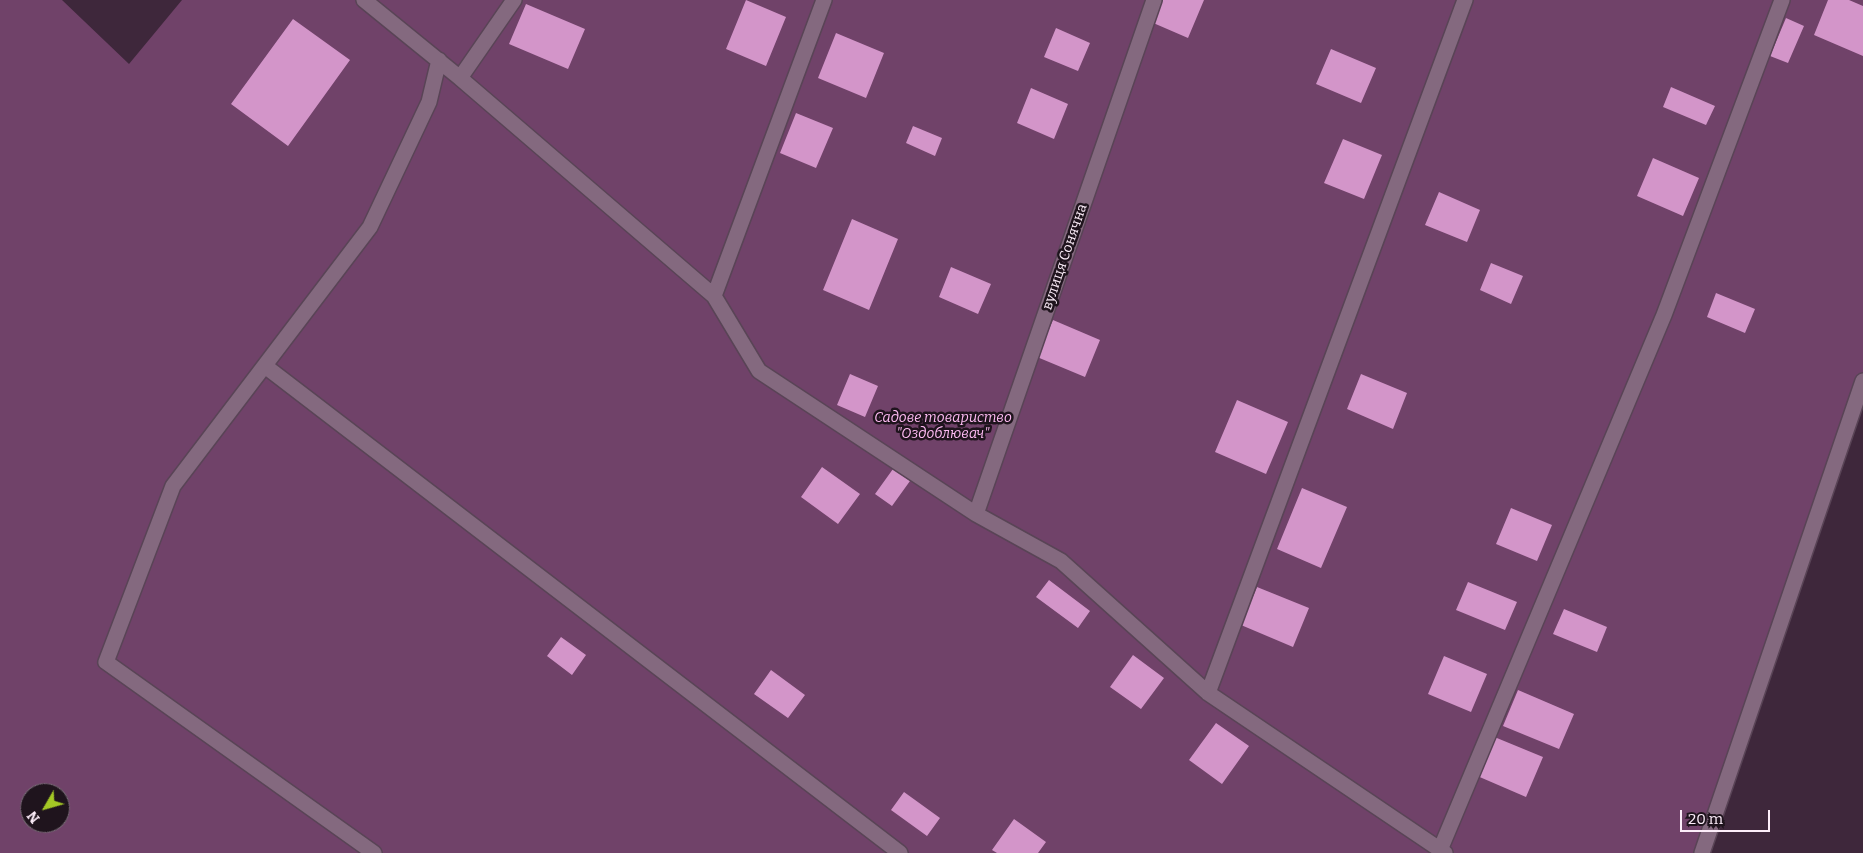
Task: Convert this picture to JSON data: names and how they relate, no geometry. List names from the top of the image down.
{
  "streets": {
    "street": ["вулиця Сонячна"]
  },
  "parks": ["Садове товариство \"Оздоблювач\""],
  "scale_bar": "20 m",
  "north": "bottom left"
}
